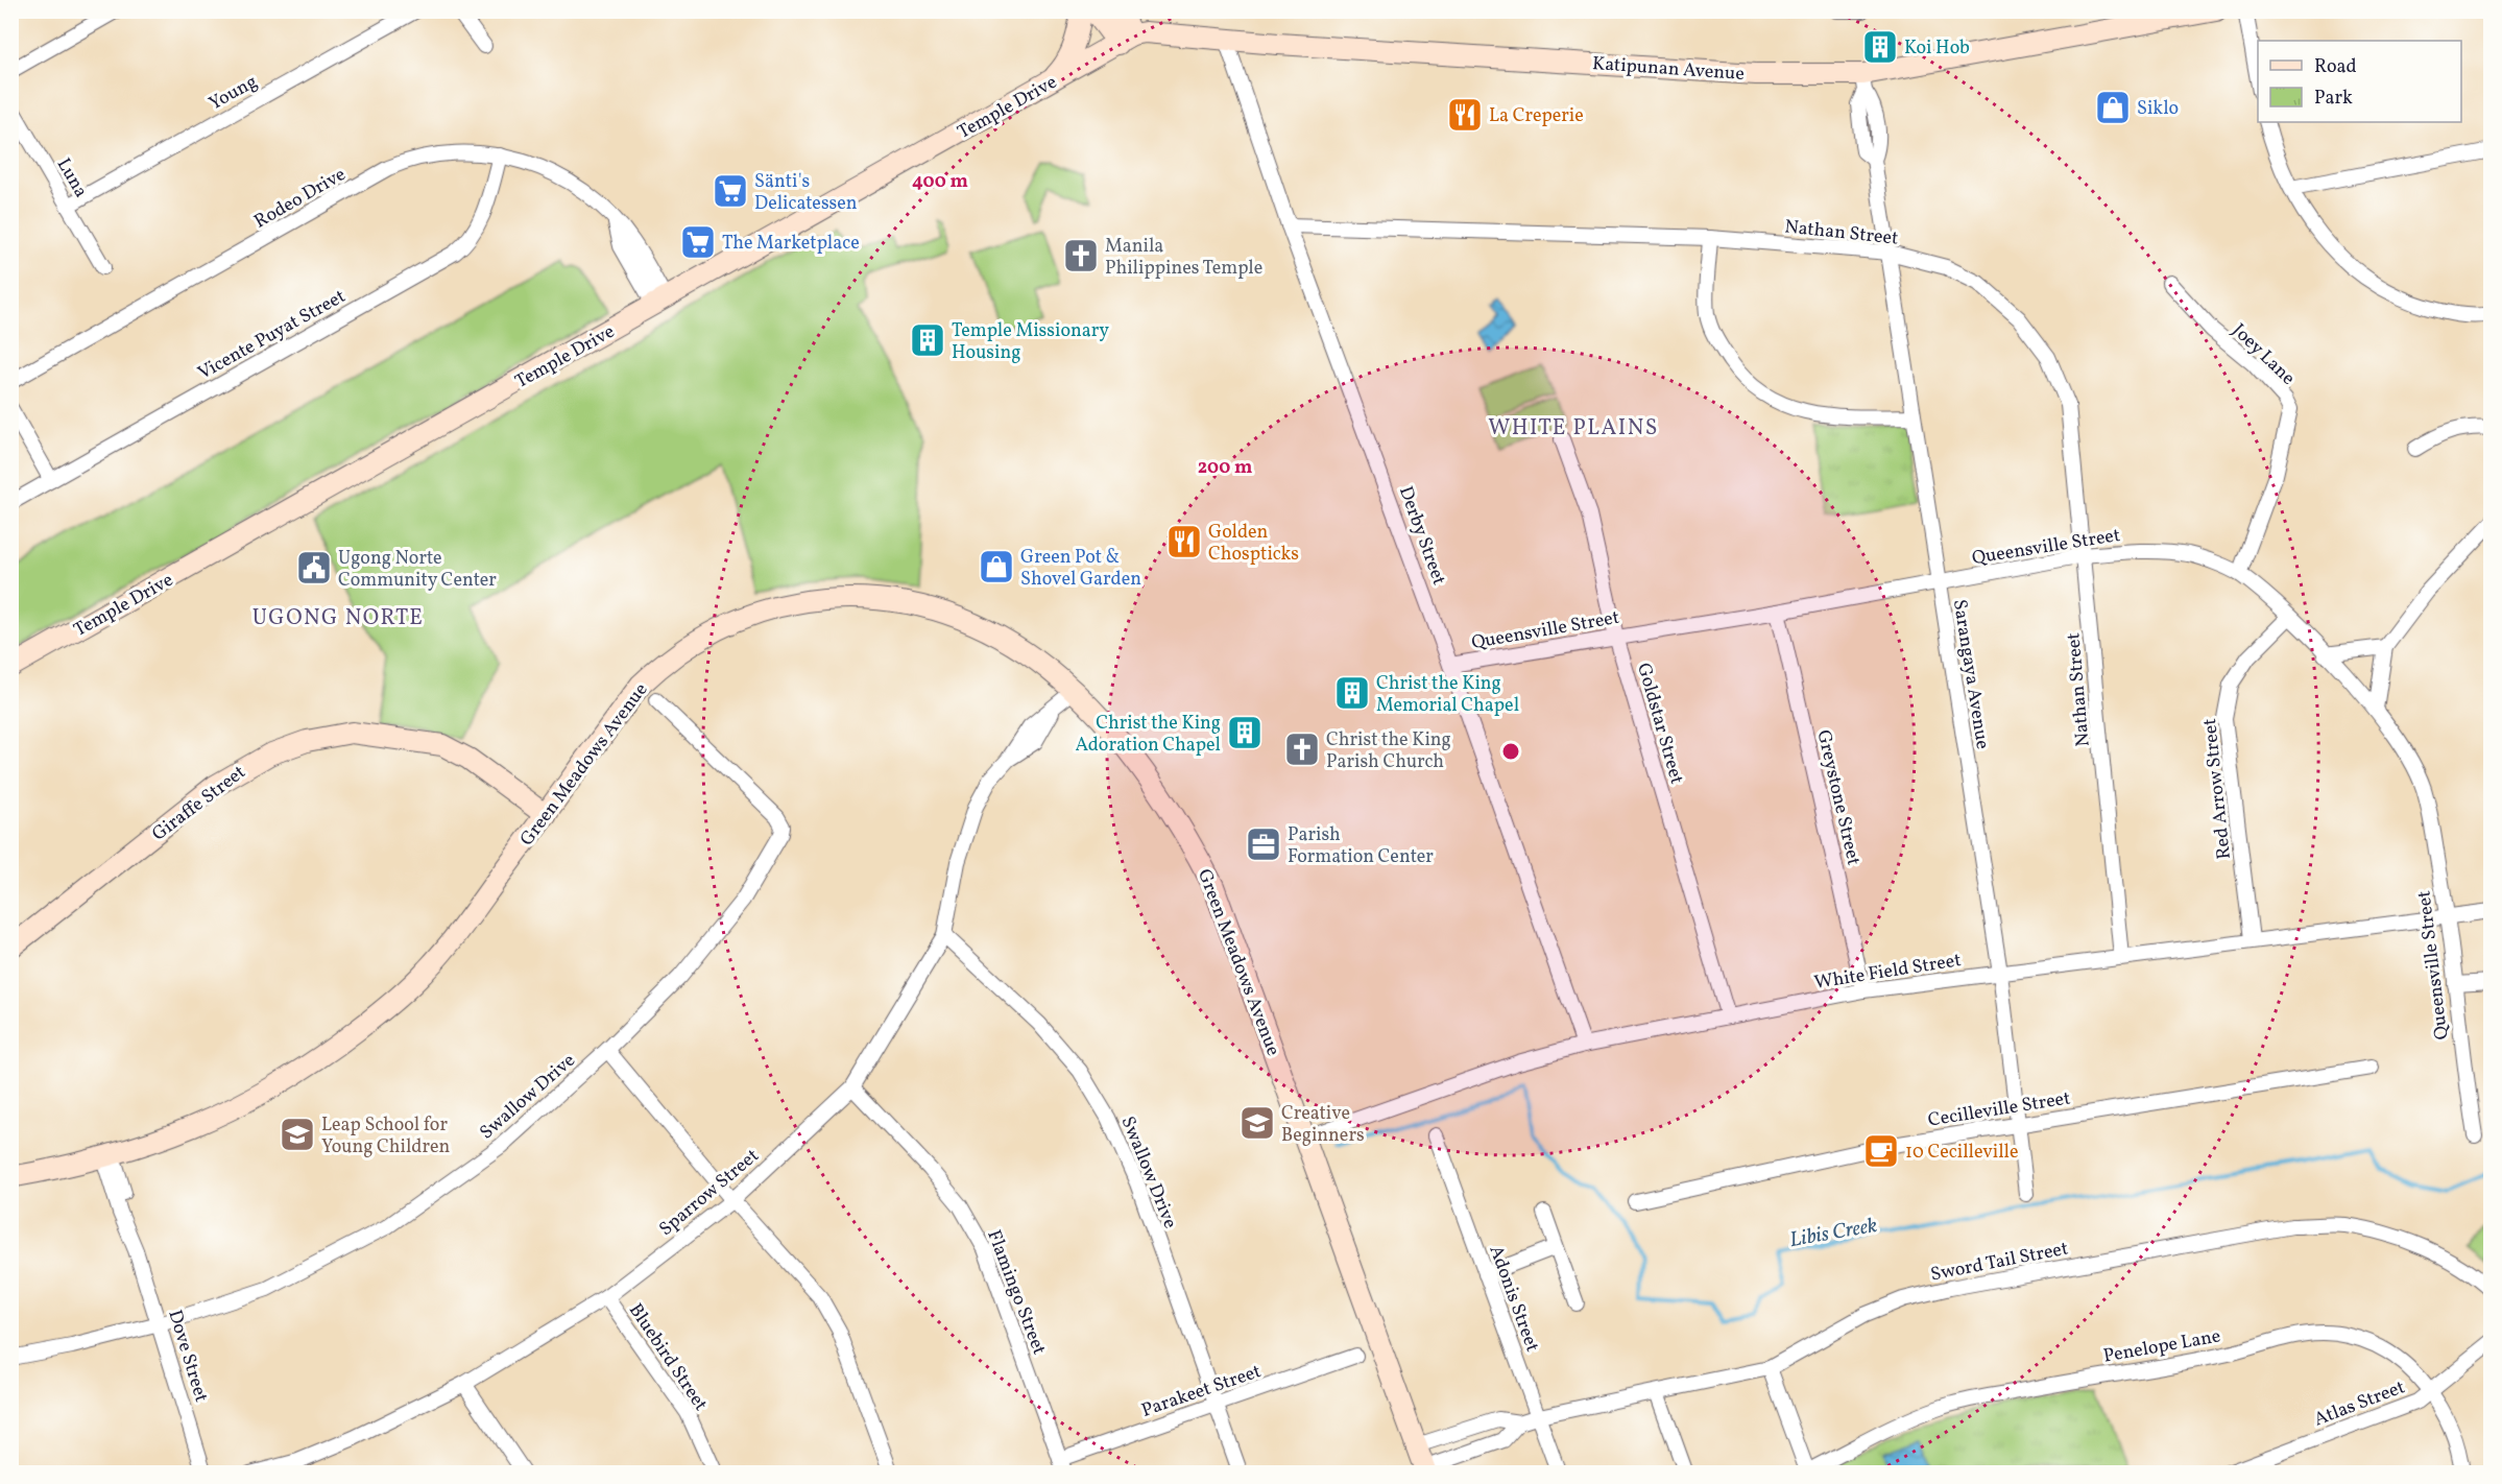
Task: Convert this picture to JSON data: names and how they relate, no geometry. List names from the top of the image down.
{
  "streets": {
    "street": [
      "Katipunan Avenue",
      "Young",
      "Temple Drive",
      "Luna",
      "Rodeo Drive",
      "Nathan Street",
      "Vicente Puyat Street",
      "Joey Lane",
      "Derby Street",
      "Queensville Street",
      "Sarangaya Avenue",
      "Goldstar Street",
      "Green Meadows Avenue",
      "Red Arrow Street",
      "Greystone Street",
      "Giraffe Street",
      "White Field Street",
      "Swallow Drive",
      "Cecilleville Street",
      "Sparrow Street",
      "Sword Tail Street",
      "Flamingo Street",
      "Adonis Street",
      "Penelope Lane",
      "Dove Street",
      "Bluebird Street",
      "Parakeet Street",
      "Atlas Street"
    ]
  },
  "crossings": [
    ["Katipunan Avenue", "Temple Drive"],
    ["Katipunan Avenue", "Derby Street"],
    ["Katipunan Avenue", "Sarangaya Avenue"],
    ["Young", "Luna"],
    ["Temple Drive", "Rodeo Drive"],
    ["Rodeo Drive", "Vicente Puyat Street"],
    ["Nathan Street", "Derby Street"],
    ["Nathan Street", "Queensville Street"],
    ["Nathan Street", "Sarangaya Avenue"],
    ["Nathan Street", "White Field Street"],
    ["Joey Lane", "Queensville Street"],
    ["Derby Street", "Queensville Street"],
    ["Derby Street", "White Field Street"],
    ["Queensville Street", "Sarangaya Avenue"],
    ["Queensville Street", "Goldstar Street"],
    ["Queensville Street", "Red Arrow Street"],
    ["Queensville Street", "Greystone Street"],
    ["Queensville Street", "White Field Street"],
    ["Sarangaya Avenue", "White Field Street"],
    ["Sarangaya Avenue", "Cecilleville Street"],
    ["Goldstar Street", "White Field Street"],
    ["Green Meadows Avenue", "Giraffe Street"],
    ["Green Meadows Avenue", "White Field Street"],
    ["Green Meadows Avenue", "Sparrow Street"],
    ["Green Meadows Avenue", "Sword Tail Street"],
    ["Green Meadows Avenue", "Dove Street"],
    ["Red Arrow Street", "White Field Street"],
    ["Greystone Street", "White Field Street"],
    ["Swallow Drive", "Sparrow Street"],
    ["Swallow Drive", "Dove Street"],
    ["Swallow Drive", "Parakeet Street"],
    ["Sparrow Street", "Flamingo Street"],
    ["Sparrow Street", "Bluebird Street"],
    ["Sword Tail Street", "Adonis Street"],
    ["Flamingo Street", "Parakeet Street"],
    ["Penelope Lane", "Atlas Street"]
  ],
  "districts": ["WHITE PLAINS", "UGONG NORTE"],
  "water": ["Libis Creek"],
  "places": {
    "building": [
      "Koi Hob",
      "Temple Missionary Housing",
      "Christ the King Memorial Chapel",
      "Christ the King Adoration Chapel"
    ],
    "shop": ["Siklo", "Green Pot & Shovel Garden"],
    "restaurant": ["La Creperie", "Golden Chospticks"],
    "supermarket": ["Sänti's Delicatessen", "The Marketplace"],
    "church": ["Manila Philippines Temple", "Christ the King Parish Church"],
    "public building": ["Ugong Norte Community Center"],
    "office": ["Parish Formation Center"],
    "school or university": ["Creative Beginners", "Leap School for Young Children"],
    "cafe": ["10 Cecilleville"]
  },
  "legend": ["Road", "Park"],
  "rings": ["400 m", "200 m"]
}
